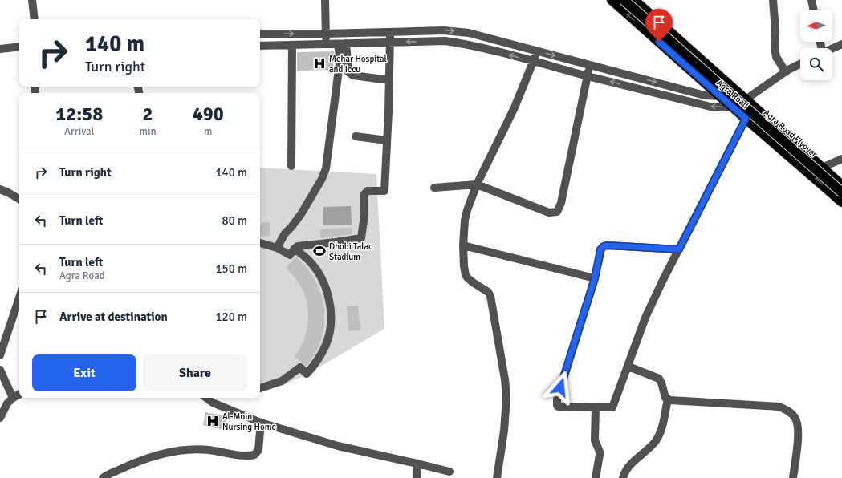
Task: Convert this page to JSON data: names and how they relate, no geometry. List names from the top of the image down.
{
  "streets": {
    "highway": ["Agra Road", "Agra Road Flyover"]
  },
  "crossings": [
    ["Agra Road", "Agra Road Flyover"]
  ],
  "places": {
    "hospital": ["Mehar Hospital and Iccu", "Al-Moin Nursing Home"],
    "sports": ["Dhobi Talao Stadium"]
  },
  "north": "left",
  "page": {
    "turn": ["140 m", "Turn right"],
    "eta": [
      "12:58",
      "Arrival",
      "2",
      "min",
      "490",
      "m"
    ],
    "list": [
      {
        "name": "Turn right",
        "value": "140 m"
      },
      {
        "name": "Turn left",
        "value": "80 m"
      },
      {
        "name": "Turn left",
        "note": "Agra Road",
        "value": "150 m"
      },
      {
        "name": "Arrive at destination",
        "value": "120 m"
      }
    ],
    "buttons": ["Exit", "Share"]
  }
}
